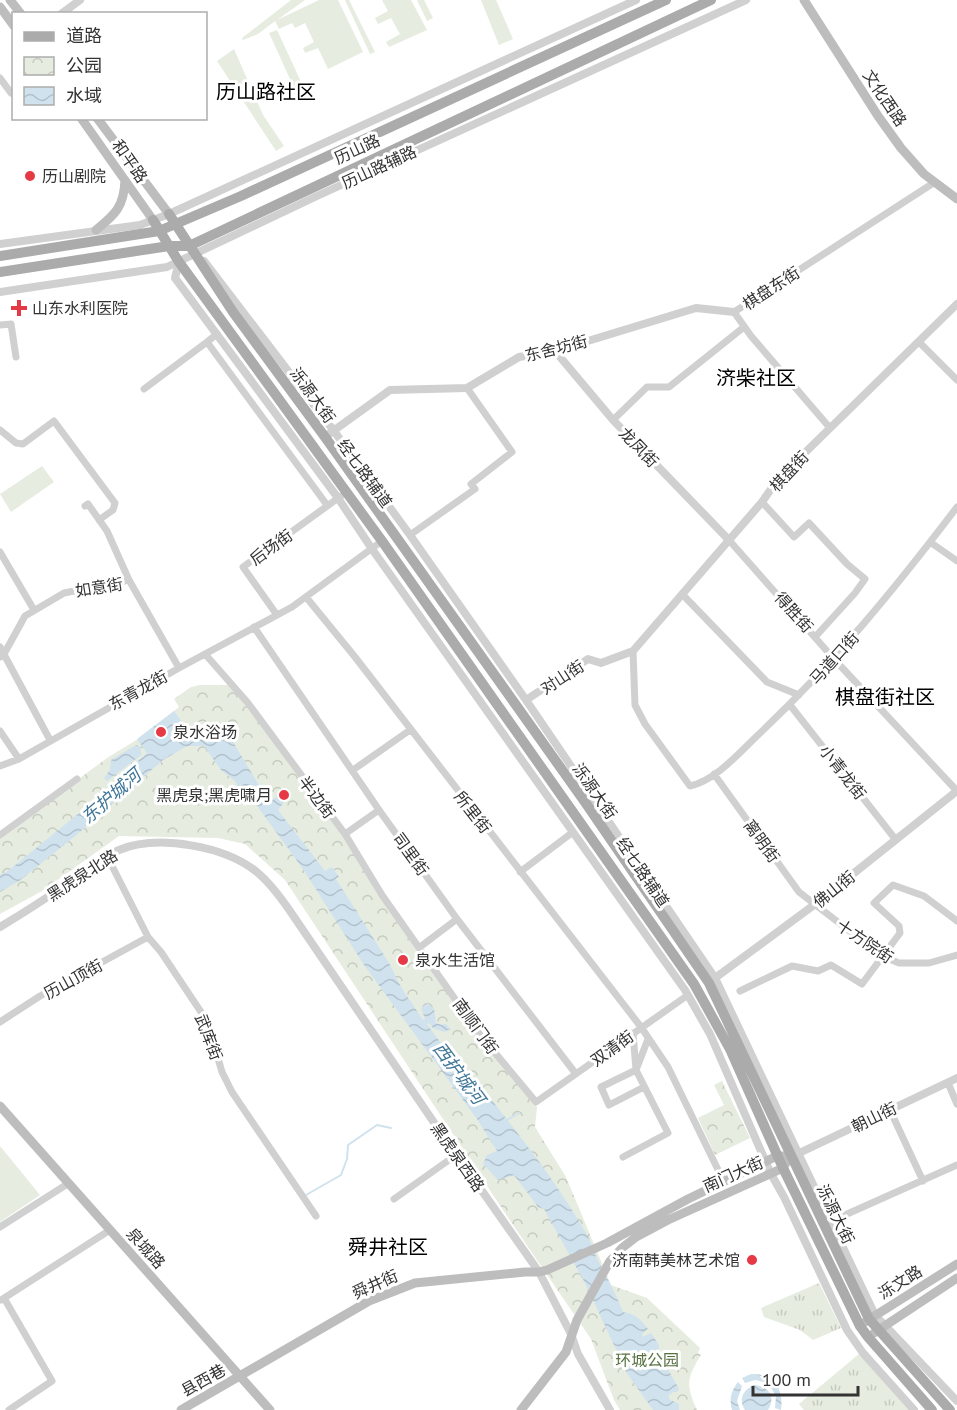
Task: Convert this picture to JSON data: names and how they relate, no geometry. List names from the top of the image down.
{
  "streets": {
    "main road": [
      "文化西路",
      "历山路",
      "和平路",
      "泺源大街",
      "南门大街",
      "泉城路",
      "泺文路",
      "舜井街",
      "县西巷"
    ],
    "street": [
      "历山路辅路",
      "棋盘东街",
      "东舍坊街",
      "龙凤街",
      "棋盘街",
      "经七路辅道",
      "后场街",
      "如意街",
      "得胜街",
      "马道口街",
      "对山街",
      "东青龙街",
      "小青龙街",
      "半边街",
      "所里街",
      "离明街",
      "司里街",
      "黑虎泉北路",
      "佛山街",
      "十方院街",
      "历山顶街",
      "南顺门街",
      "武库街",
      "双清街",
      "朝山街",
      "黑虎泉西路"
    ]
  },
  "crossings": [
    ["文化西路", "棋盘东街"],
    ["历山路", "和平路"],
    ["历山路", "历山路辅路"],
    ["历山路", "泺源大街"],
    ["和平路", "泺源大街"],
    ["历山路辅路", "泺源大街"],
    ["历山路辅路", "经七路辅道"],
    ["棋盘东街", "东舍坊街"],
    ["棋盘东街", "棋盘街"],
    ["东舍坊街", "泺源大街"],
    ["东舍坊街", "龙凤街"],
    ["东舍坊街", "经七路辅道"],
    ["泺源大街", "经七路辅道"],
    ["泺源大街", "后场街"],
    ["泺源大街", "东青龙街"],
    ["泺源大街", "佛山街"],
    ["泺源大街", "朝山街"],
    ["泺源大街", "南门大街"],
    ["泺源大街", "泺文路"],
    ["龙凤街", "棋盘街"],
    ["龙凤街", "得胜街"],
    ["棋盘街", "得胜街"],
    ["棋盘街", "马道口街"],
    ["棋盘街", "对山街"],
    ["经七路辅道", "后场街"],
    ["经七路辅道", "对山街"],
    ["经七路辅道", "东青龙街"],
    ["经七路辅道", "佛山街"],
    ["经七路辅道", "双清街"],
    ["经七路辅道", "南门大街"],
    ["后场街", "东青龙街"],
    ["如意街", "东青龙街"],
    ["得胜街", "马道口街"],
    ["得胜街", "佛山街"],
    ["马道口街", "对山街"],
    ["马道口街", "小青龙街"],
    ["马道口街", "离明街"],
    ["东青龙街", "半边街"],
    ["东青龙街", "所里街"],
    ["东青龙街", "司里街"],
    ["小青龙街", "佛山街"],
    ["半边街", "南顺门街"],
    ["所里街", "双清街"],
    ["所里街", "南门大街"],
    ["离明街", "佛山街"],
    ["离明街", "十方院街"],
    ["司里街", "双清街"],
    ["黑虎泉北路", "武库街"],
    ["黑虎泉北路", "黑虎泉西路"],
    ["佛山街", "十方院街"],
    ["历山顶街", "武库街"],
    ["南顺门街", "双清街"],
    ["朝山街", "南门大街"],
    ["黑虎泉西路", "南门大街"],
    ["黑虎泉西路", "舜井街"],
    ["南门大街", "舜井街"],
    ["泉城路", "舜井街"],
    ["泉城路", "县西巷"],
    ["舜井街", "县西巷"]
  ],
  "districts": [
    "历山路社区",
    "济柴社区",
    "棋盘街社区",
    "舜井社区"
  ],
  "water": ["东护城河", "西护城河"],
  "parks": ["环城公园"],
  "places": {
    "other": [
      "历山剧院",
      "泉水浴场",
      "黑虎泉;黑虎啸月",
      "泉水生活馆",
      "济南韩美林艺术馆"
    ],
    "health": ["山东水利医院"]
  },
  "legend": ["道路", "公园", "水域"],
  "scale_bar": "100 m"
}
